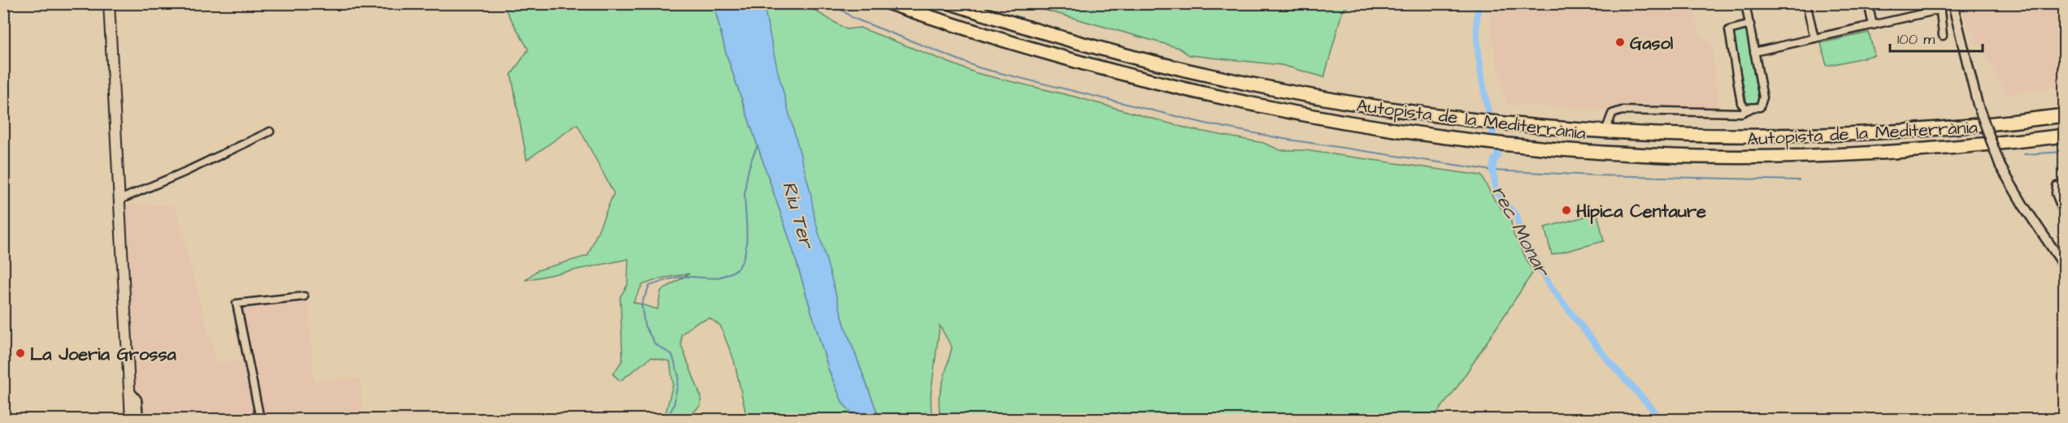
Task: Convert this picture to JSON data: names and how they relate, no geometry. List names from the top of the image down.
{
  "streets": {
    "highway": ["Autopista de la Mediterrània"]
  },
  "water": ["Riu Ter", "rec Monar"],
  "places": ["Gasol", "Hípica Centaure", "La Joeria Grossa"],
  "scale_bar": "100 m"
}
